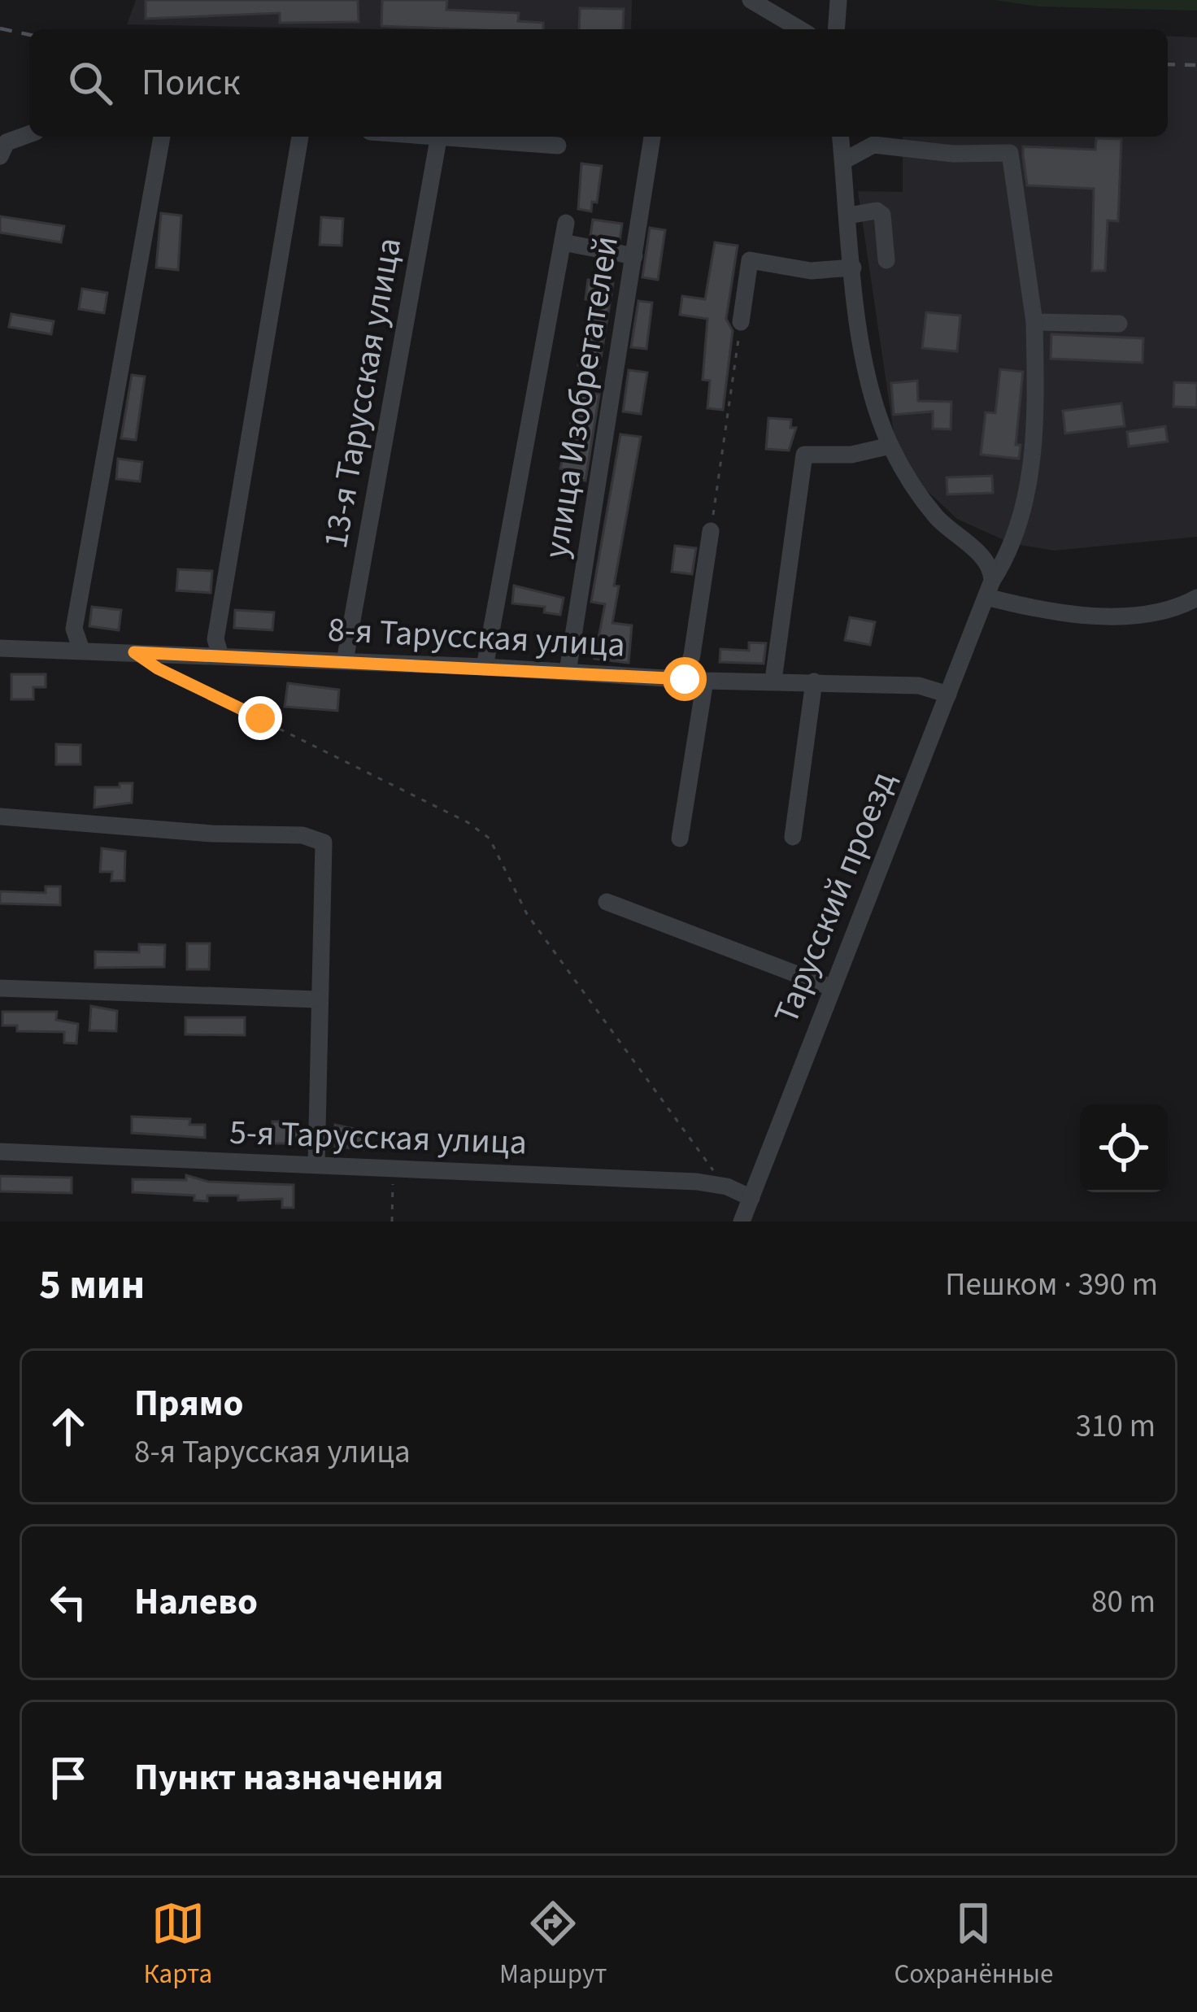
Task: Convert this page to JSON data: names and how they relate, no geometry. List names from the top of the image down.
{
  "streets": {
    "street": [
      "13-я Тарусская улица",
      "улица Изобретателей",
      "8-я Тарусская улица",
      "Тарусский проезд",
      "5-я Тарусская улица"
    ]
  },
  "crossings": [
    ["13-я Тарусская улица", "8-я Тарусская улица"],
    ["улица Изобретателей", "8-я Тарусская улица"],
    ["8-я Тарусская улица", "Тарусский проезд"],
    ["Тарусский проезд", "5-я Тарусская улица"]
  ],
  "page": {
    "search": "Поиск",
    "heading": ["5 мин", "Пешком · 390 m"],
    "list": [
      ["Прямо", "8-я Тарусская улица", "310 m"],
      ["Налево", "80 m"],
      "Пункт назначения"
    ],
    "nav": ["Карта", "Маршрут", "Сохранённые"]
  }
}
